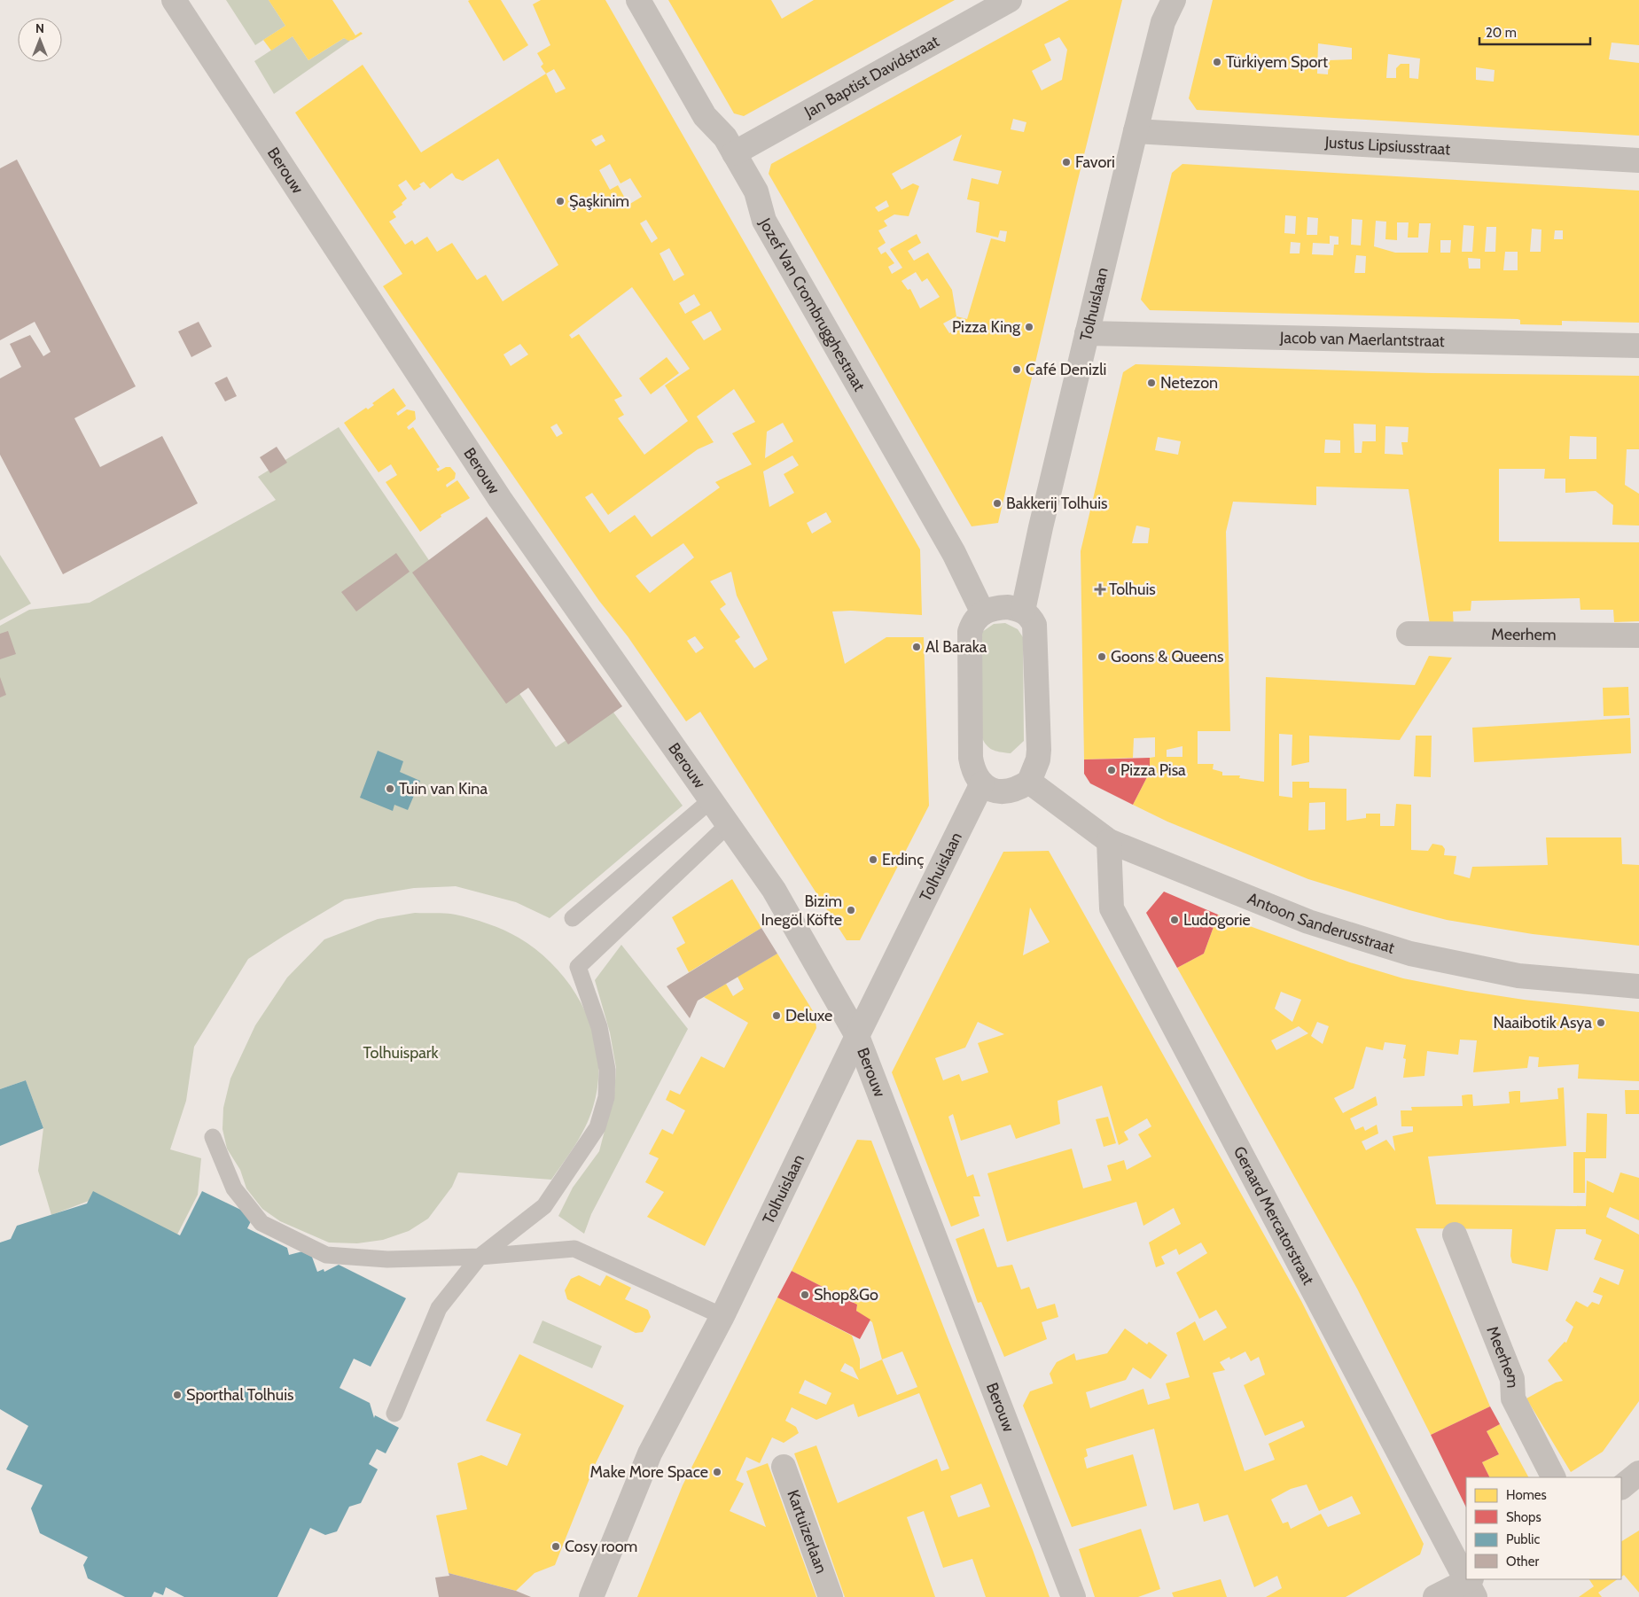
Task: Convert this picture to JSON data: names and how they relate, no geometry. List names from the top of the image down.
{
  "streets": {
    "street": [
      "Jan Baptist Davidstraat",
      "Justus Lipsiusstraat",
      "Berouw",
      "Jozef Van Crombrugghestraat",
      "Tolhuislaan",
      "Jacob van Maerlantstraat",
      "Meerhem",
      "Antoon Sanderusstraat",
      "Geraard Mercatorstraat",
      "Kartuizerlaan"
    ]
  },
  "crossings": [
    ["Jan Baptist Davidstraat", "Jozef Van Crombrugghestraat"],
    ["Justus Lipsiusstraat", "Tolhuislaan"],
    ["Berouw", "Tolhuislaan"],
    ["Tolhuislaan", "Jacob van Maerlantstraat"],
    ["Antoon Sanderusstraat", "Geraard Mercatorstraat"]
  ],
  "parks": ["Tolhuispark"],
  "places": {
    "other": [
      "Türkiyem Sport",
      "Favori",
      "Şaşkinim",
      "Pizza King",
      "Café Denizli",
      "Netezon",
      "Bakkerij Tolhuis",
      "Al Baraka",
      "Goons & Queens",
      "Pizza Pisa",
      "Tuin van Kina",
      "Erdinç",
      "Bizim Inegöl Köfte",
      "Ludogorie",
      "Deluxe",
      "Naaibotik Asya",
      "Shop&Go",
      "Sporthal Tolhuis",
      "Make More Space",
      "Cosy room"
    ],
    "health": ["Tolhuis"]
  },
  "legend": [
    "Homes",
    "Shops",
    "Public",
    "Other"
  ],
  "scale_bar": "20 m",
  "north": "top"
}
